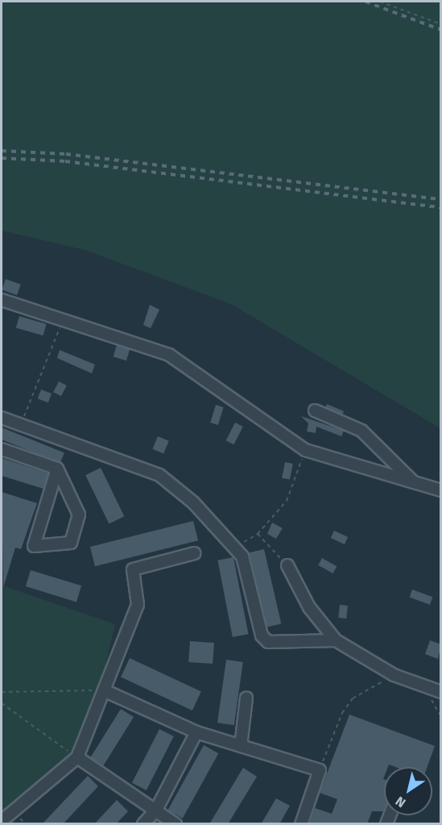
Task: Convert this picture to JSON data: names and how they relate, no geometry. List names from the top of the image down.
{
  "north": "bottom left"
}
